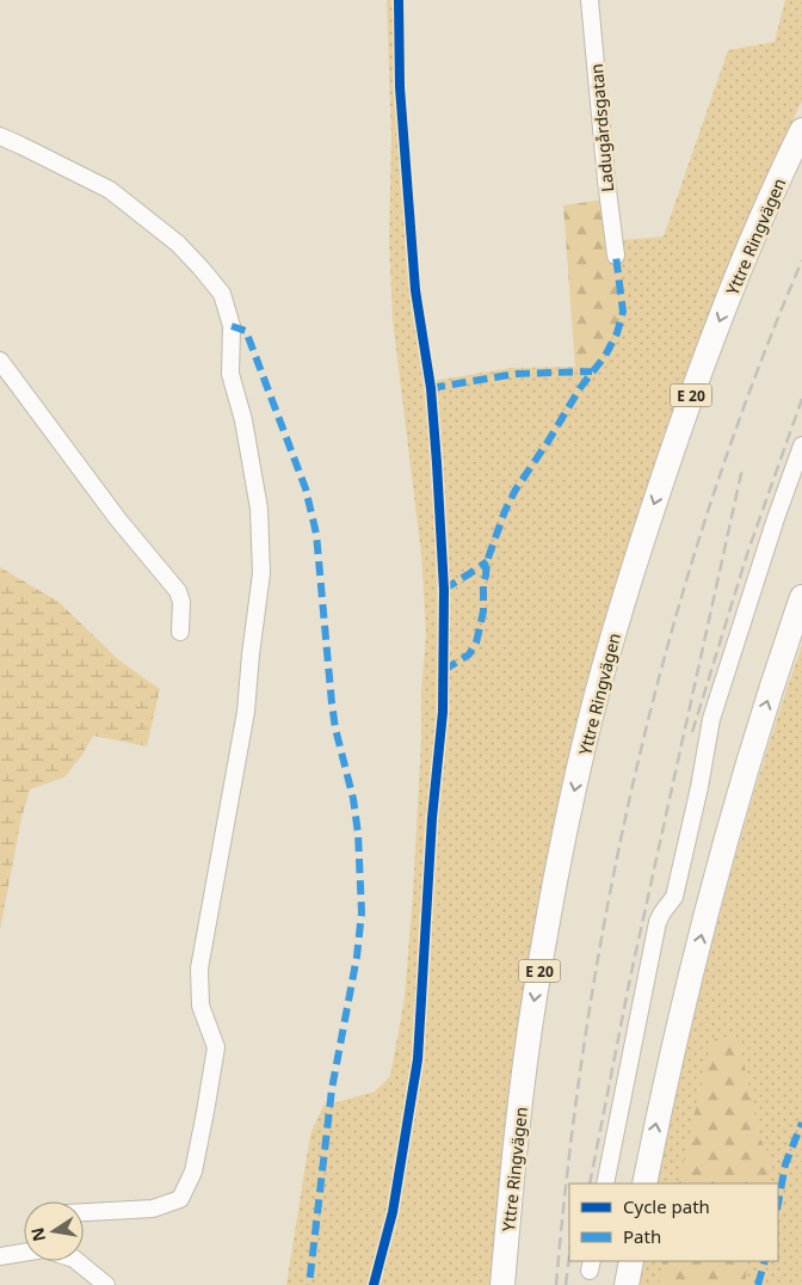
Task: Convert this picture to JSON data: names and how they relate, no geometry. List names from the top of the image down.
{
  "streets": {
    "highway": ["Yttre Ringvägen", "E 20"],
    "lane": ["Ladugårdsgatan"]
  },
  "legend": ["Cycle path", "Path"],
  "north": "left"
}
